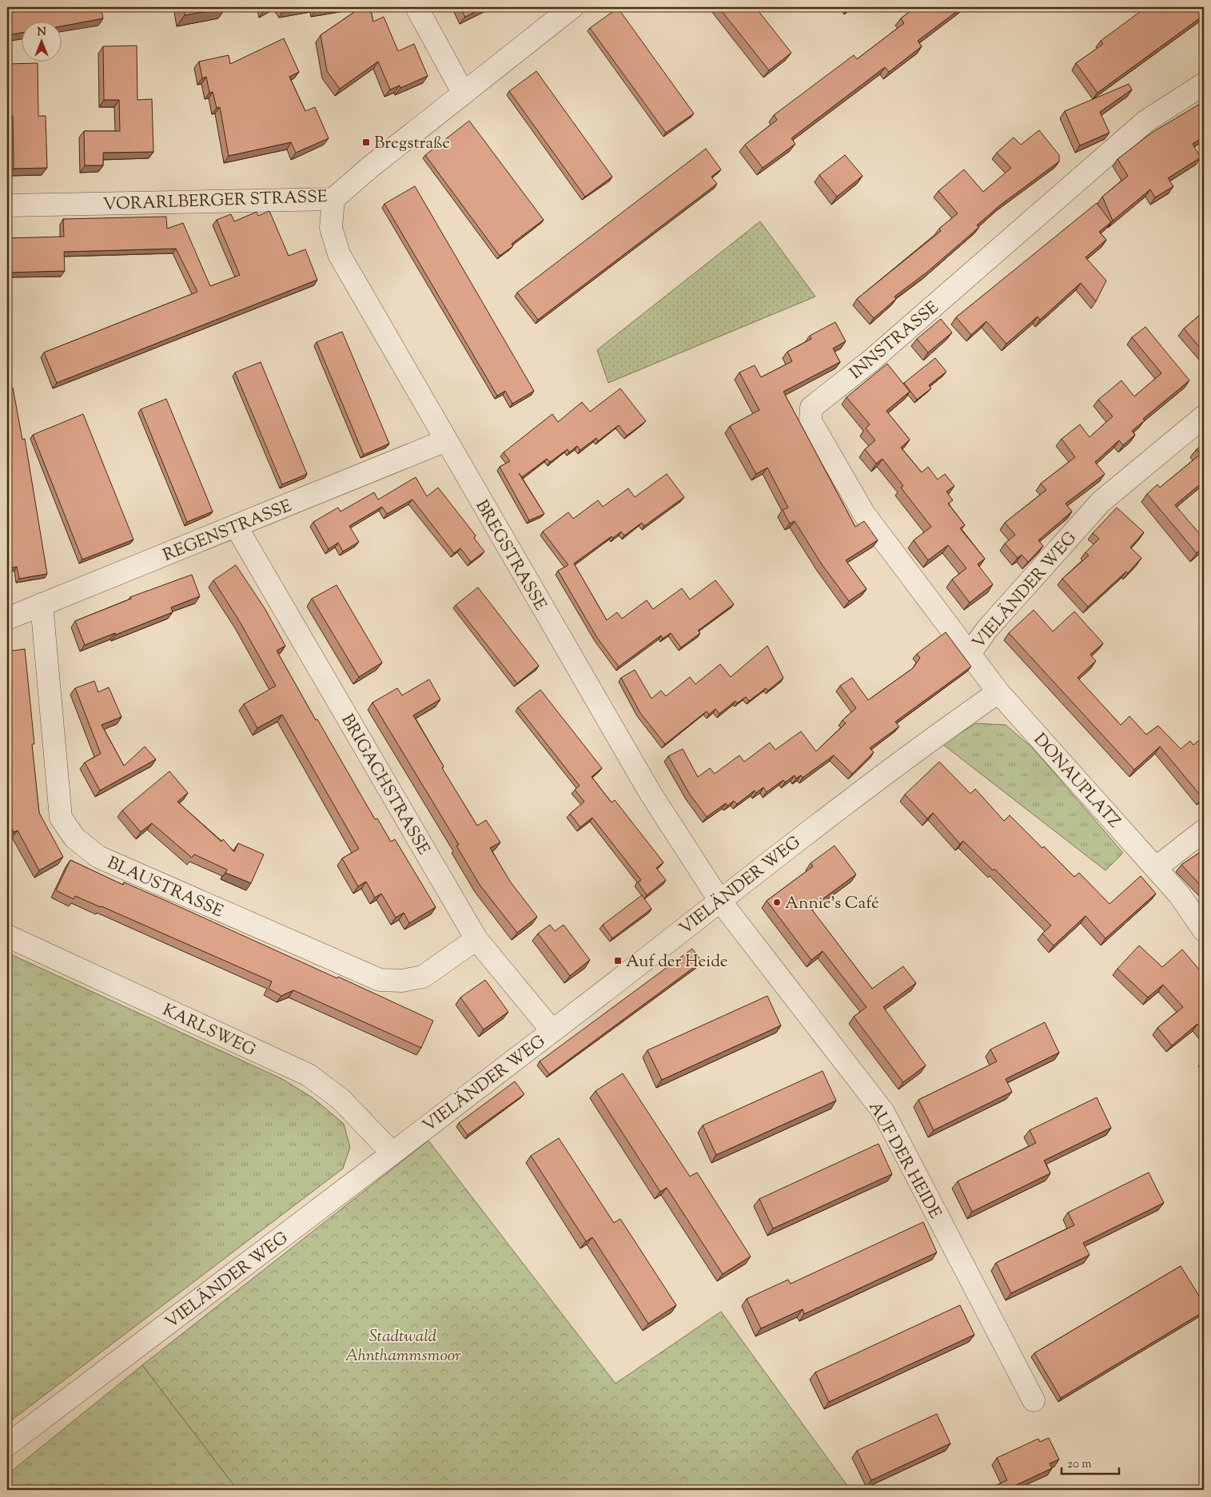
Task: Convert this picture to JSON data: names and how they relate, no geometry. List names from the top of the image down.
{
  "streets": {
    "street": [
      "VORARLBERGER STRASSE",
      "INNSTRASSE",
      "REGENSTRASSE",
      "BREGSTRASSE",
      "VIELÄNDER WEG",
      "DONAUPLATZ",
      "BRIGACHSTRASSE",
      "BLAUSTRASSE",
      "KARLSWEG",
      "AUF DER HEIDE"
    ]
  },
  "crossings": [
    ["VORARLBERGER STRASSE", "BREGSTRASSE"],
    ["INNSTRASSE", "VIELÄNDER WEG"],
    ["REGENSTRASSE", "BREGSTRASSE"],
    ["REGENSTRASSE", "BRIGACHSTRASSE"],
    ["REGENSTRASSE", "BLAUSTRASSE"],
    ["BREGSTRASSE", "VIELÄNDER WEG"],
    ["BREGSTRASSE", "AUF DER HEIDE"],
    ["VIELÄNDER WEG", "DONAUPLATZ"],
    ["VIELÄNDER WEG", "BRIGACHSTRASSE"],
    ["VIELÄNDER WEG", "KARLSWEG"],
    ["VIELÄNDER WEG", "AUF DER HEIDE"],
    ["BRIGACHSTRASSE", "BLAUSTRASSE"]
  ],
  "parks": ["Stadtwald Ahnthammsmoor"],
  "places": {
    "transit": ["Bregstraße", "Auf der Heide"],
    "other": ["Annie's Café"]
  },
  "scale_bar": "20 m",
  "north": "top"
}
